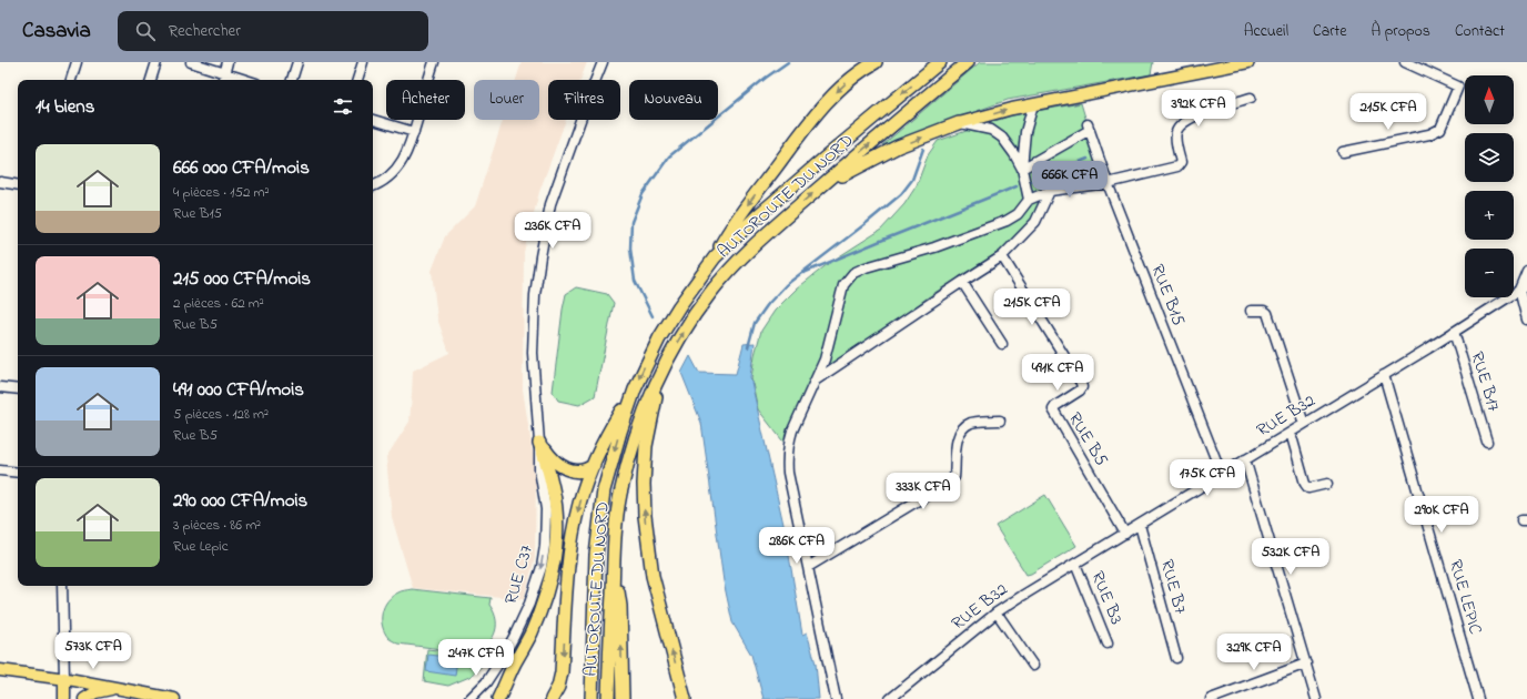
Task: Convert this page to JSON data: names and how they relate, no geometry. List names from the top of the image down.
{
  "streets": {
    "highway": ["AUTOROUTE DU NORD"],
    "street": [
      "RUE B15",
      "RUE B17",
      "RUE B32",
      "RUE B5",
      "RUE C37",
      "RUE B7",
      "RUE LEPIC",
      "RUE B3"
    ]
  },
  "crossings": [
    ["RUE B15", "RUE B32"],
    ["RUE B17", "RUE B32"],
    ["RUE B32", "RUE B5"],
    ["RUE B32", "RUE B7"],
    ["RUE B32", "RUE LEPIC"],
    ["RUE B32", "RUE B3"]
  ],
  "one_way": ["RUE C37"],
  "north": "top",
  "page": {
    "header": "Casavia",
    "search": "Rechercher",
    "nav": [
      "Accueil",
      "Carte",
      "À propos",
      "Contact"
    ],
    "map_buttons": ["+", "−"],
    "chip": [
      "Acheter",
      "Louer",
      "Filtres",
      "Nouveau"
    ],
    "heading": "14 biens",
    "price": [
      "392K CFA",
      "215K CFA",
      "666K CFA",
      "236K CFA",
      "215K CFA",
      "491K CFA",
      "175K CFA",
      "333K CFA",
      "290K CFA",
      "286K CFA",
      "532K CFA",
      "573K CFA",
      "329K CFA",
      "247K CFA"
    ],
    "list": [
      {
        "name": "666 000 CFA/mois",
        "note": "4 pièces · 152 m² · Rue B15"
      },
      {
        "name": "215 000 CFA/mois",
        "note": "2 pièces · 62 m² · Rue B5"
      },
      {
        "name": "491 000 CFA/mois",
        "note": "5 pièces · 128 m² · Rue B5"
      },
      {
        "name": "290 000 CFA/mois",
        "note": "3 pièces · 86 m² · Rue Lepic"
      }
    ]
  }
}
